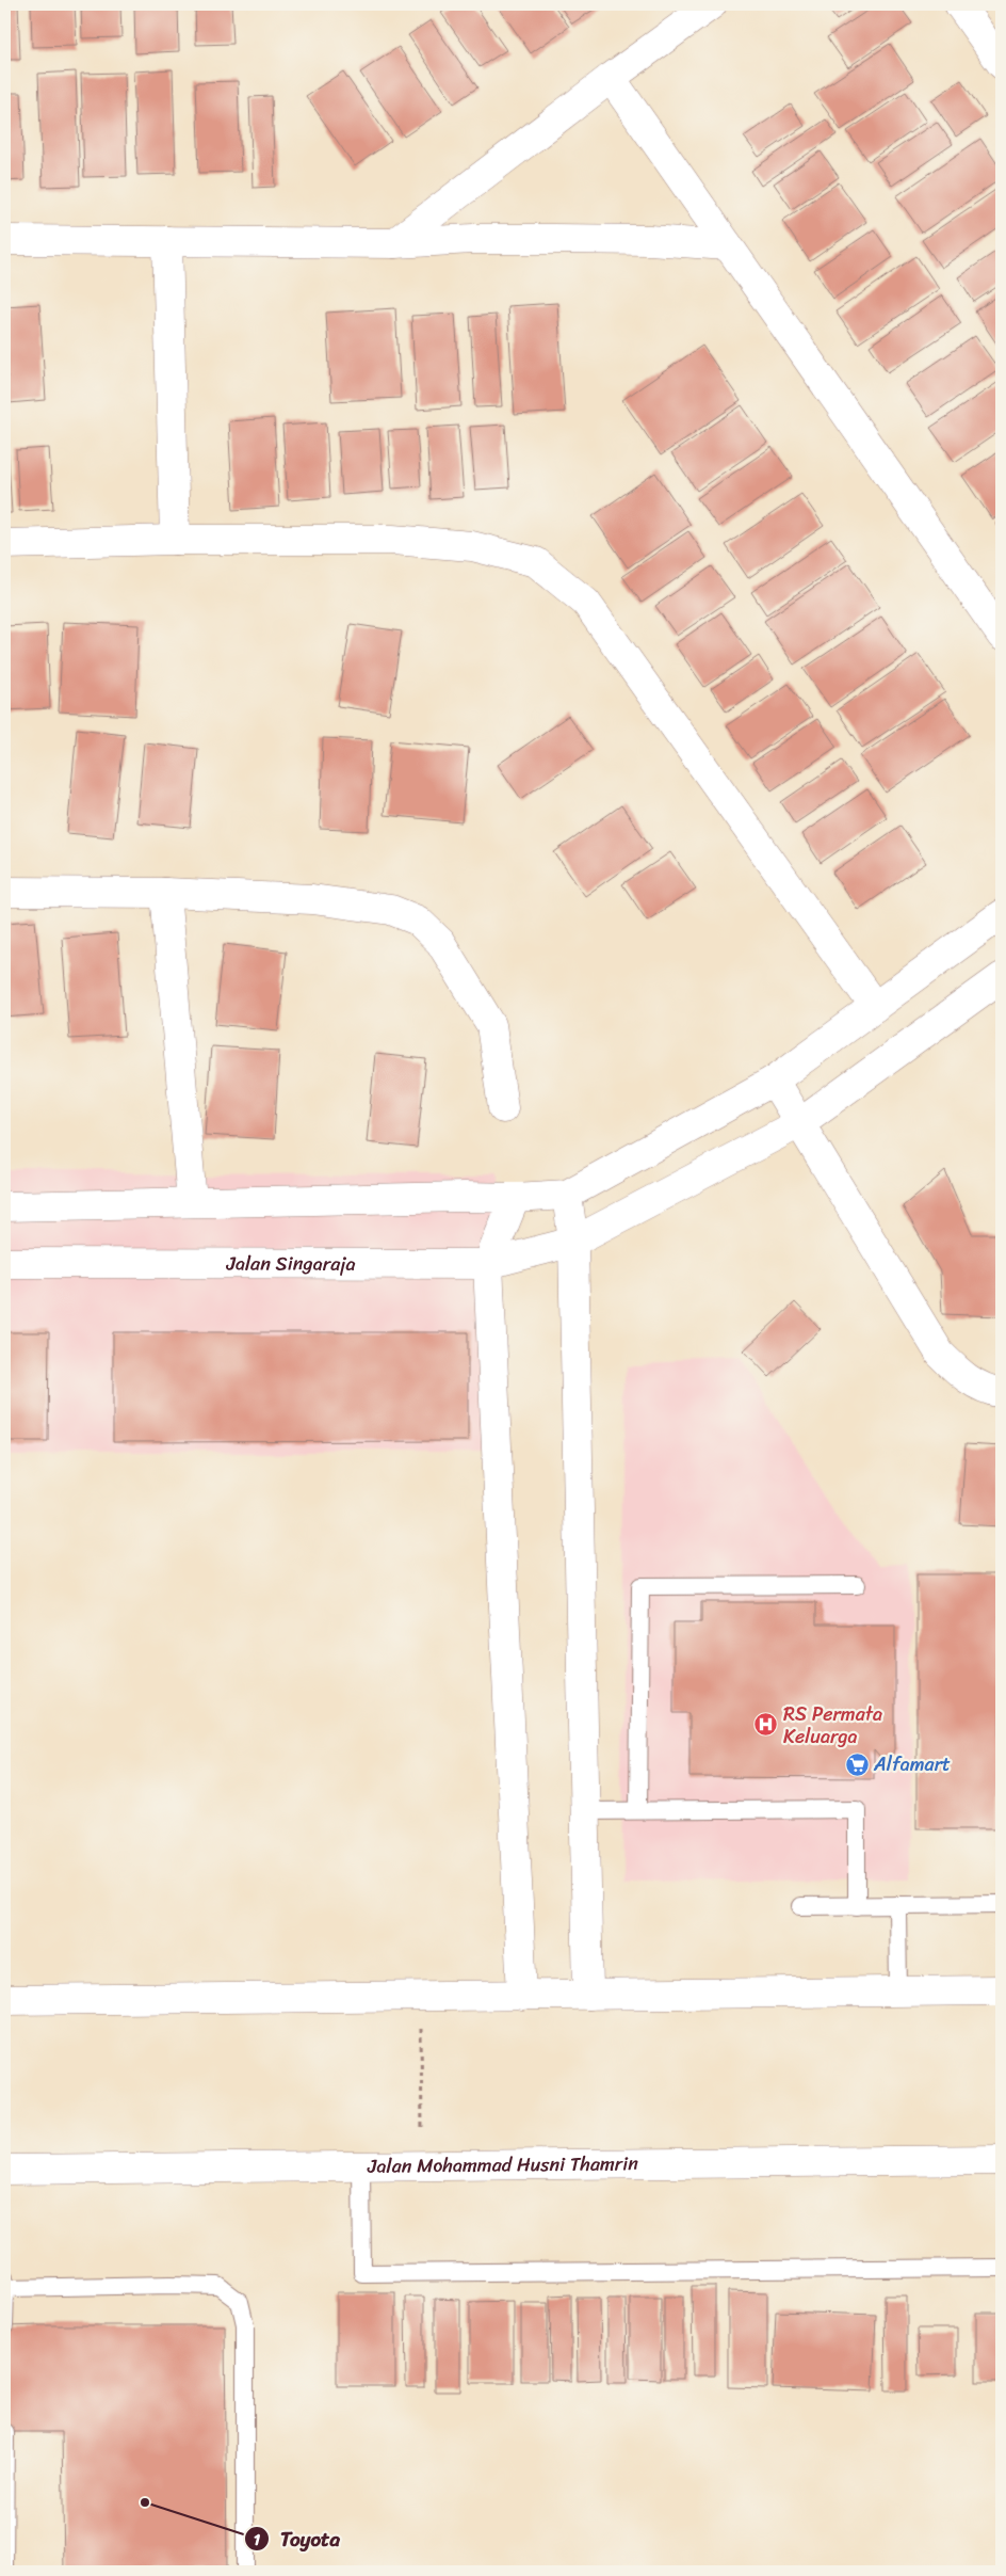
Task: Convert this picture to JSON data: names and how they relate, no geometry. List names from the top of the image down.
{
  "streets": {
    "street": ["Jalan Singaraja", "Jalan Mohammad Husni Thamrin"]
  },
  "places": {
    "hospital": ["RS Permata Keluarga"],
    "supermarket": ["Alfamart"],
    "other": ["Toyota"]
  }
}
